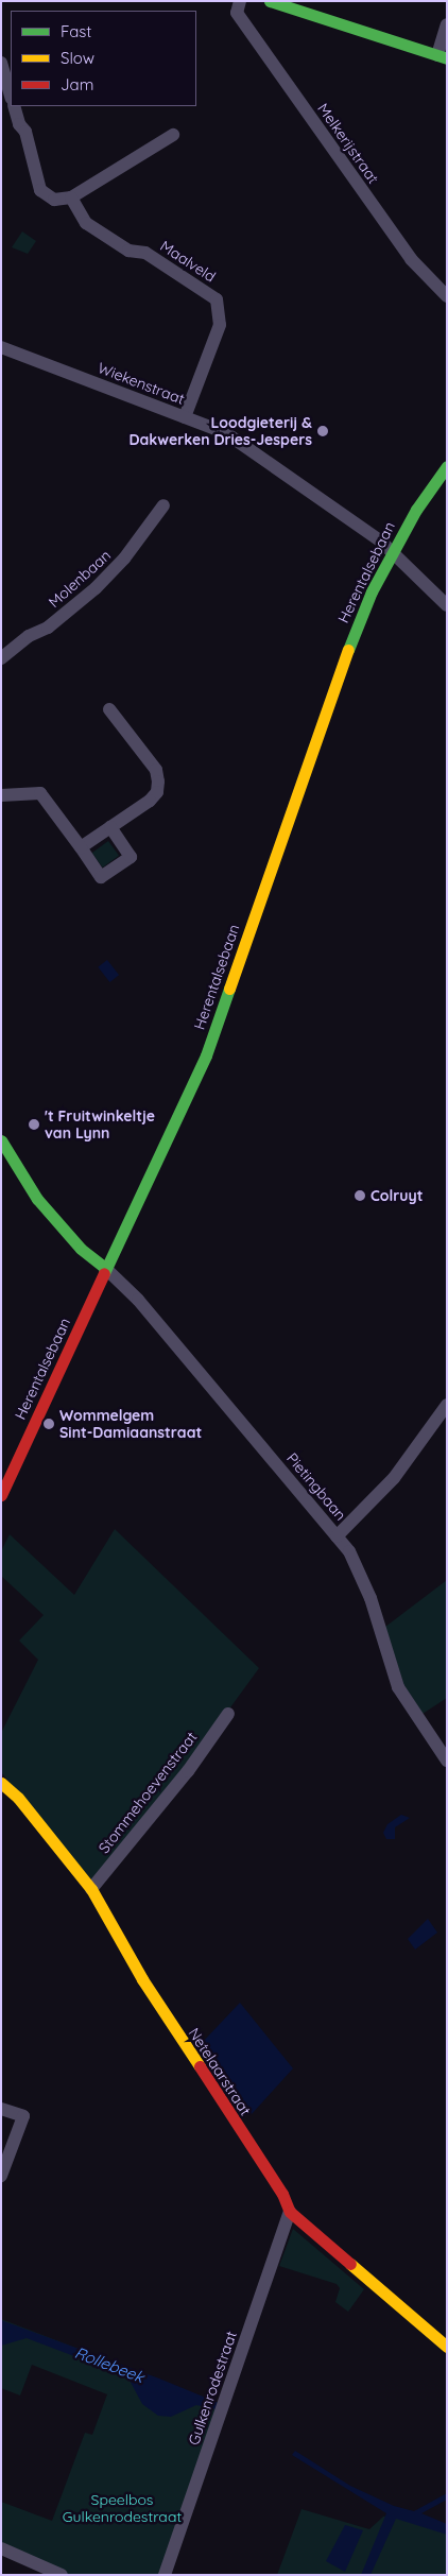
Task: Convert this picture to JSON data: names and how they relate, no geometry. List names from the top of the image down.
{
  "streets": {
    "main road": ["Herentalsebaan", "Netelaarstraat"],
    "street": [
      "Melkerijstraat",
      "Maalveld",
      "Wiekenstraat",
      "Molenbaan",
      "Pietingbaan",
      "Stommehoevenstraat",
      "Gulkenrodestraat"
    ]
  },
  "crossings": [
    ["Maalveld", "Wiekenstraat"],
    ["Wiekenstraat", "Herentalsebaan"],
    ["Herentalsebaan", "Pietingbaan"],
    ["Stommehoevenstraat", "Netelaarstraat"],
    ["Netelaarstraat", "Gulkenrodestraat"]
  ],
  "water": ["Rollebeek"],
  "parks": ["Speelbos Gulkenrodestraat"],
  "places": [
    "Loodgieterij & Dakwerken Dries-Jespers",
    "'t Fruitwinkeltje van Lynn",
    "Colruyt",
    "Wommelgem Sint-Damiaanstraat"
  ],
  "legend": ["Fast", "Slow", "Jam"]
}
